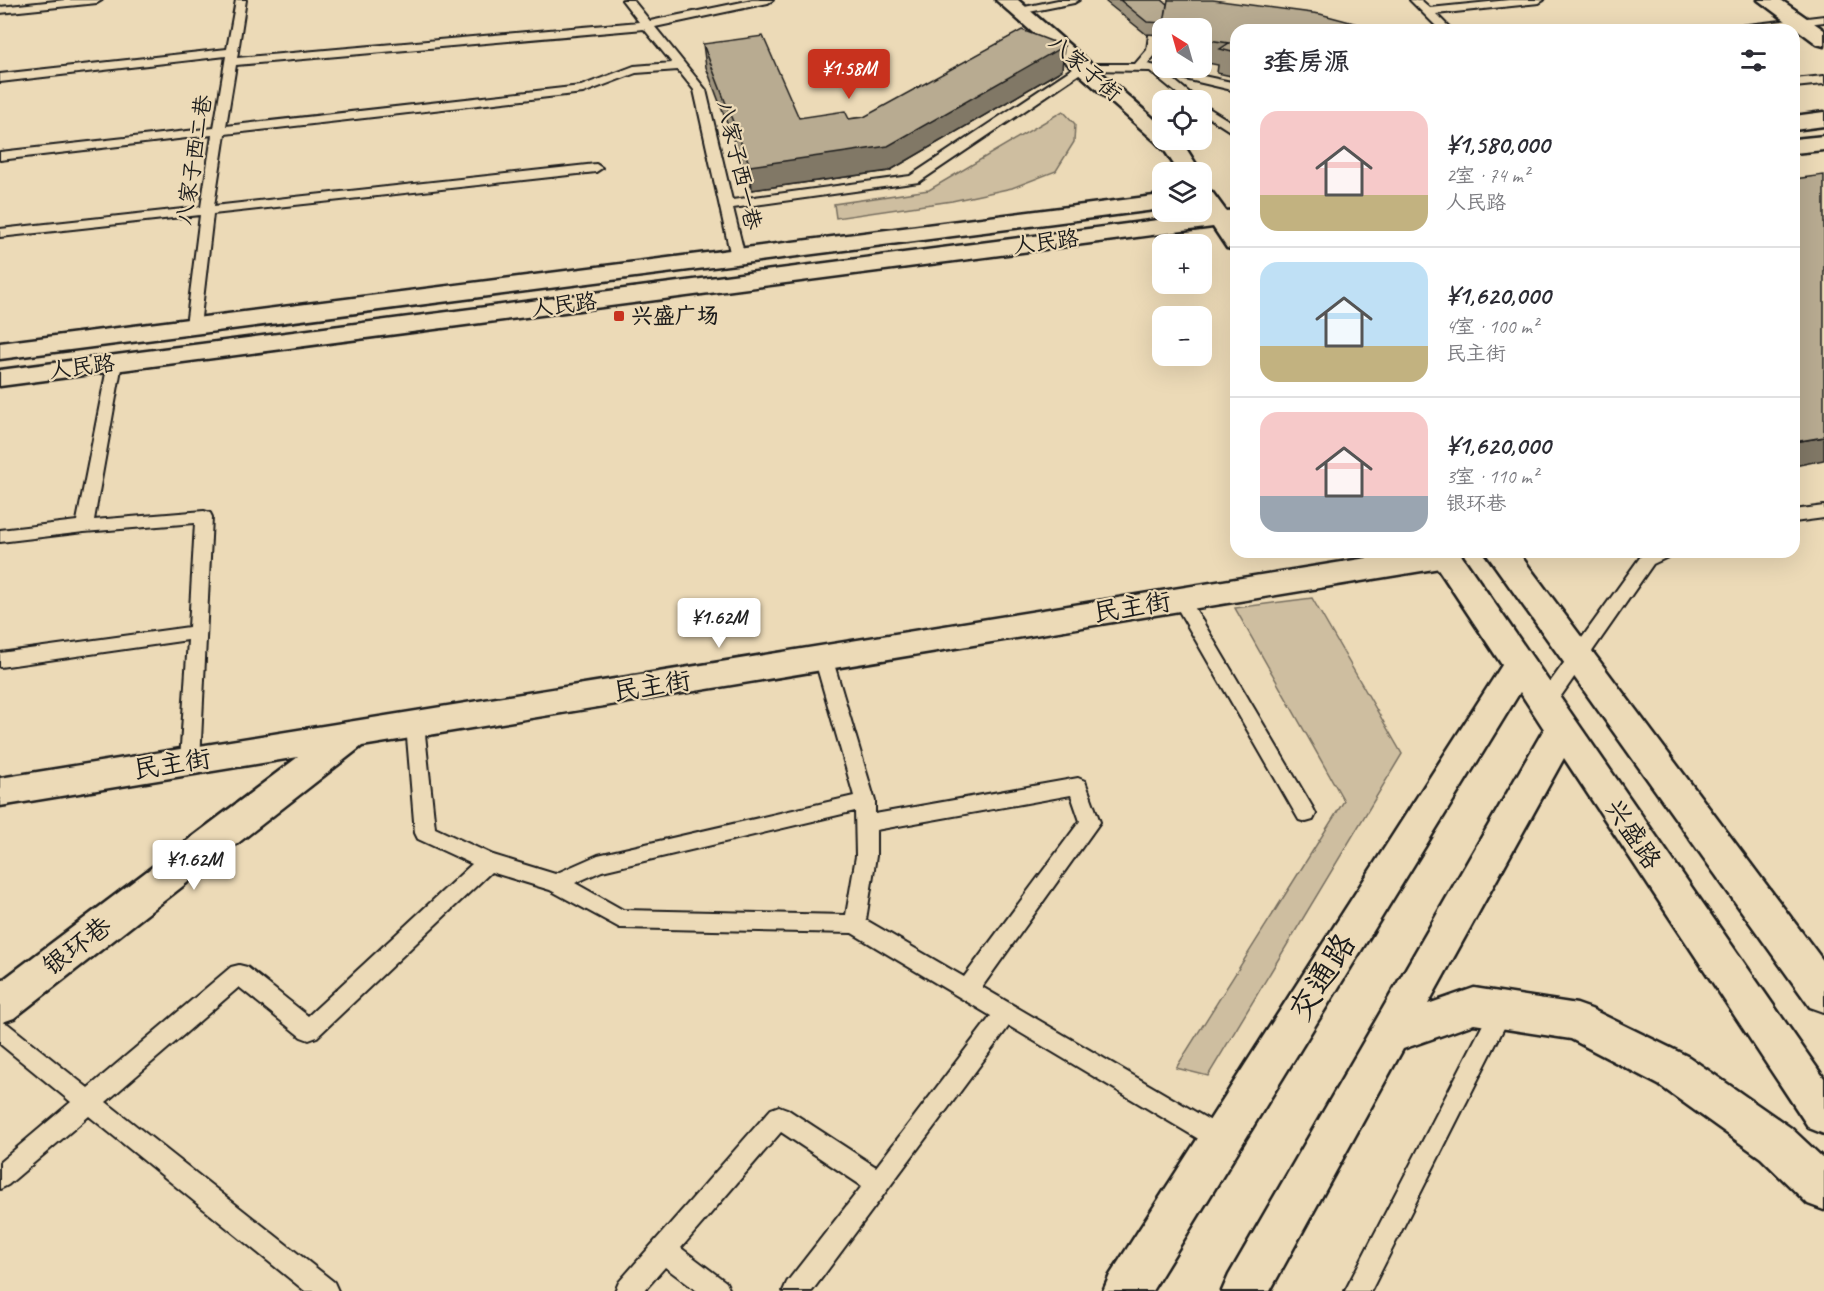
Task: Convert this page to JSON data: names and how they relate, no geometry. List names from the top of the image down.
{
  "streets": {
    "main road": [
      "八家子街",
      "人民路",
      "民主街",
      "兴盛路",
      "银环巷",
      "交通路"
    ],
    "lane": ["八家子西二巷", "八家子西一巷"]
  },
  "crossings": [
    ["八家子西二巷", "人民路"],
    ["八家子西一巷", "人民路"],
    ["民主街", "银环巷"],
    ["兴盛路", "交通路"]
  ],
  "places": {
    "transit": ["兴盛广场"]
  },
  "north": "top left",
  "page": {
    "map_buttons": ["+", "−"],
    "heading": "3套房源",
    "price": ["¥1.58M", "¥1.62M", "¥1.62M"],
    "list": [
      {
        "name": "¥1,580,000",
        "note": "2室 · 74 m² · 人民路"
      },
      {
        "name": "¥1,620,000",
        "note": "4室 · 100 m² · 民主街"
      },
      {
        "name": "¥1,620,000",
        "note": "3室 · 110 m² · 银环巷"
      }
    ]
  }
}
